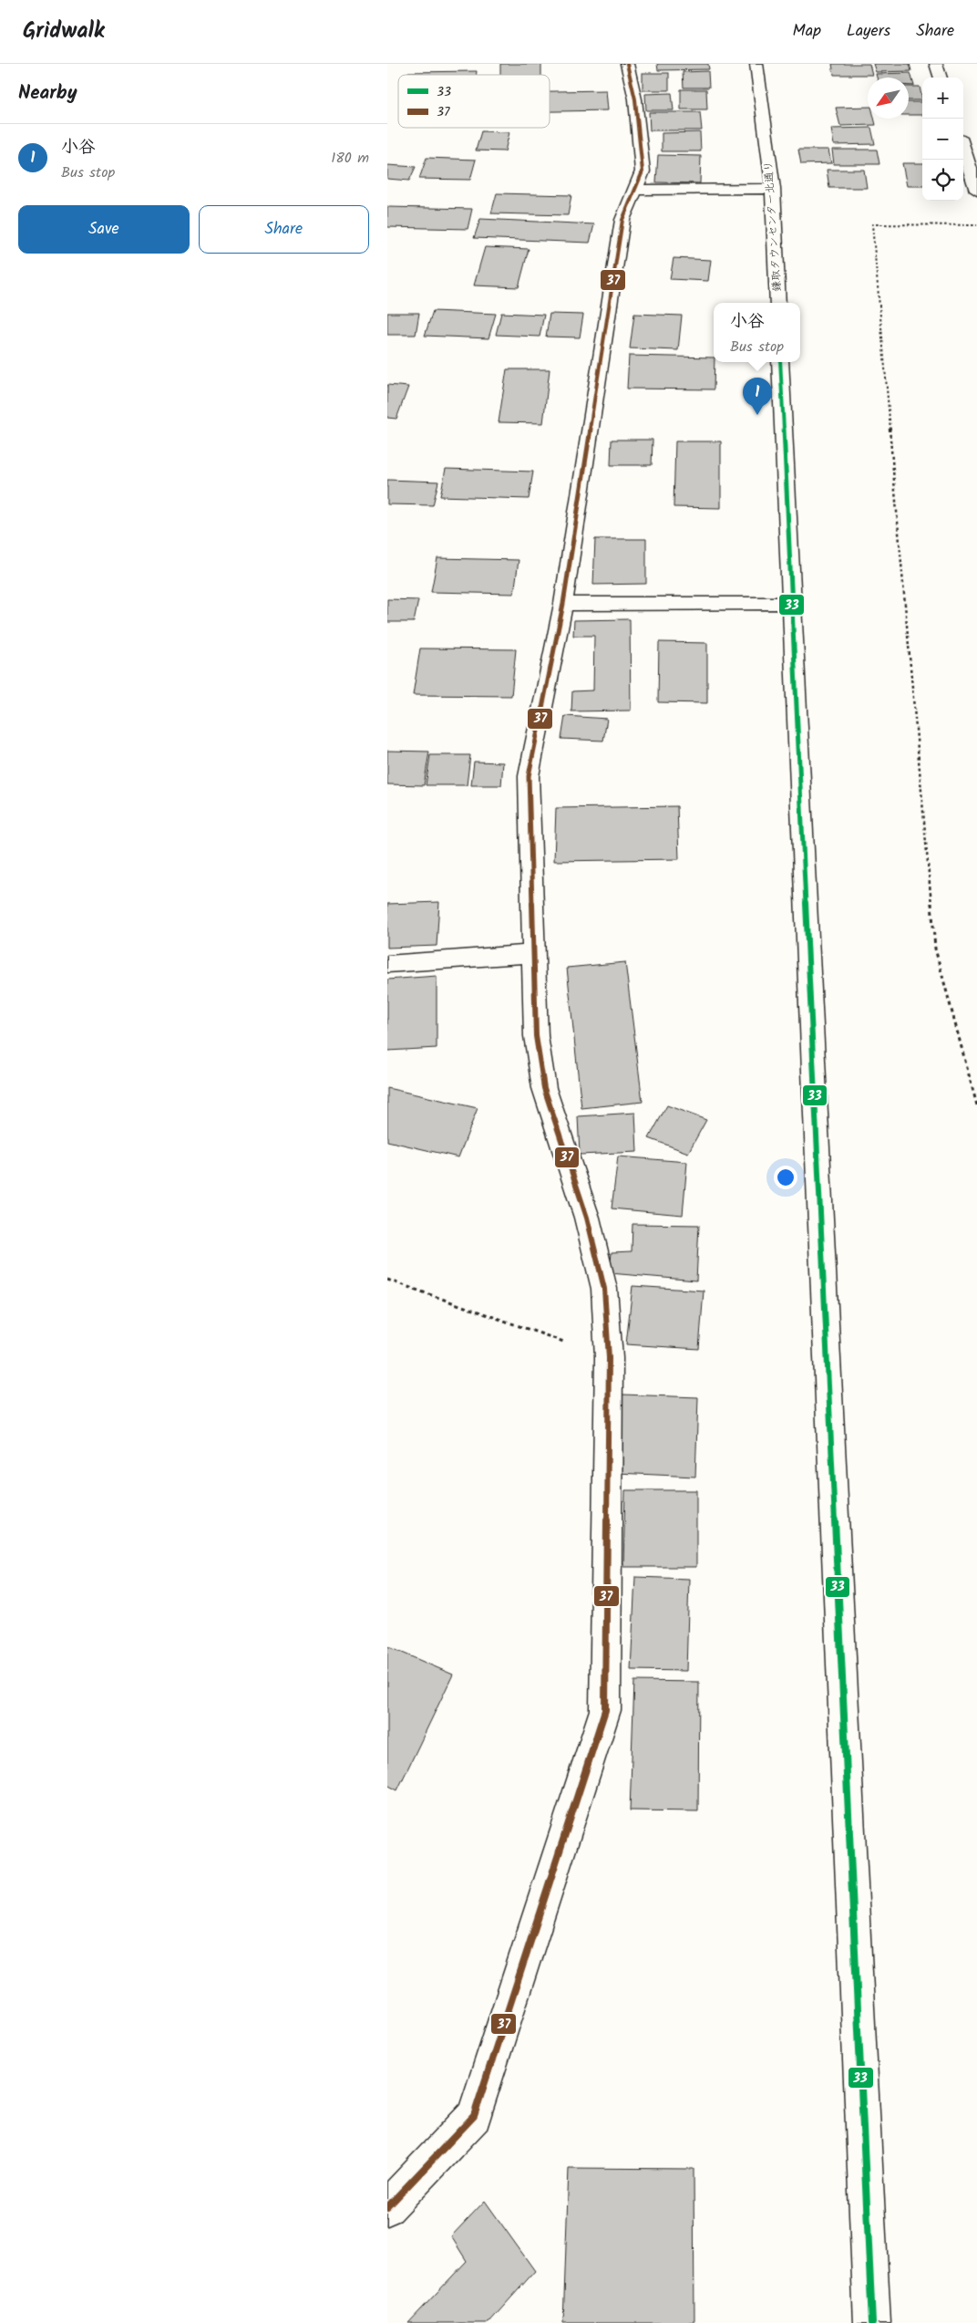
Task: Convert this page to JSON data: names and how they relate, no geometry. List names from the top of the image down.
{
  "streets": {
    "street": ["鎌取タウンセンター北通り"]
  },
  "lines": ["transit line 37", "transit line 33"],
  "legend": ["33", "37"],
  "north": "bottom left",
  "page": {
    "header": "Gridwalk",
    "nav": ["Map", "Layers", "Share"],
    "heading": "Nearby",
    "map_buttons": ["+", "−"],
    "list": [
      {
        "mark": "1",
        "name": "小谷",
        "note": "Bus stop",
        "value": "180 m"
      }
    ],
    "buttons": ["Save", "Share"],
    "popup": ["小谷", "Bus stop"],
    "pins": "1"
  }
}
